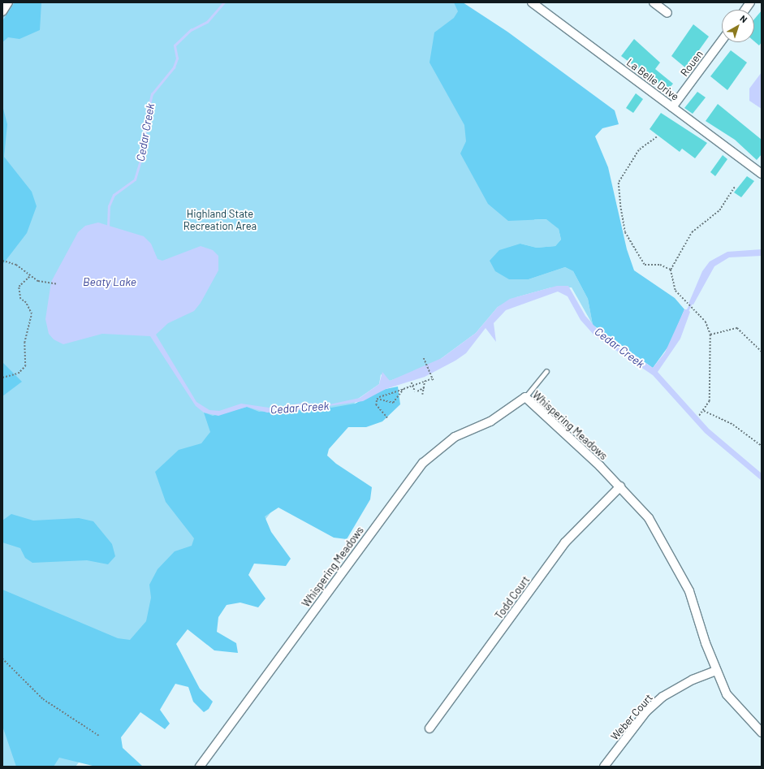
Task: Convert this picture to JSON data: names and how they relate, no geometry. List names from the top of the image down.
{
  "streets": {
    "street": [
      "Rouen",
      "La Belle Drive",
      "Whispering Meadows",
      "Todd Court",
      "Weber Court"
    ]
  },
  "crossings": [
    ["Rouen", "La Belle Drive"],
    ["Whispering Meadows", "Todd Court"],
    ["Whispering Meadows", "Weber Court"]
  ],
  "water": ["Cedar Creek", "Beaty Lake"],
  "parks": ["Highland State Recreation Area"],
  "north": "top right"
}
